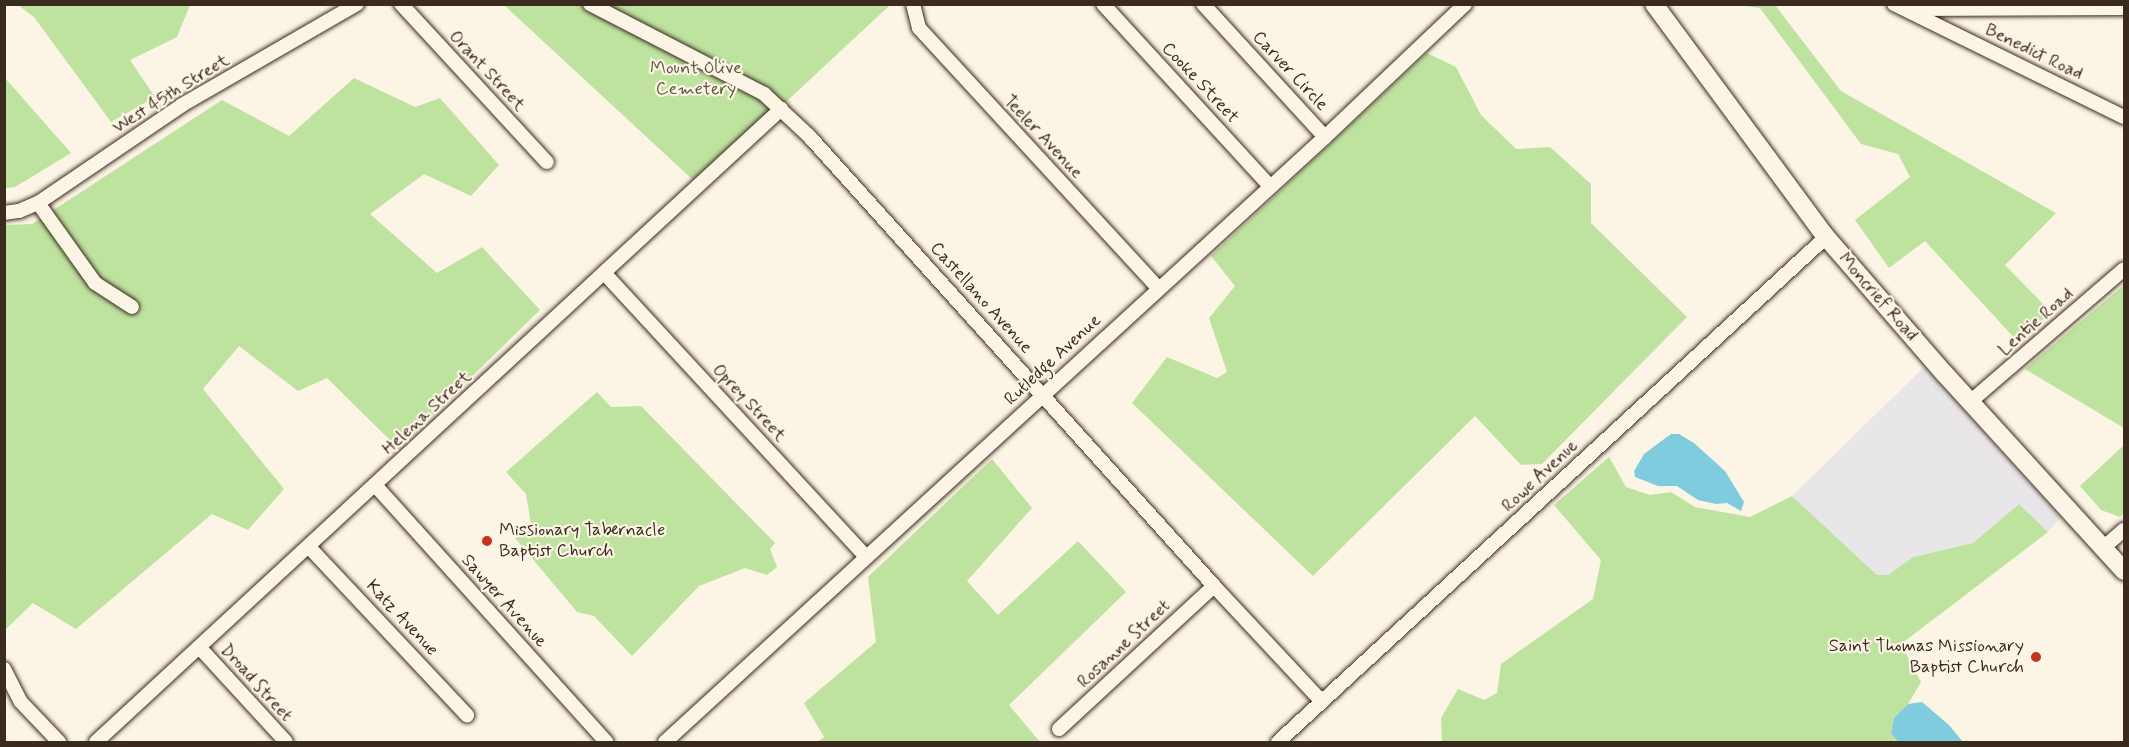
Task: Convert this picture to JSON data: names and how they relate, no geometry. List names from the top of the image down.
{
  "streets": {
    "main road": ["Moncrief Road"],
    "street": [
      "Benedict Road",
      "Orant Street",
      "Carver Circle",
      "Cooke Street",
      "West 45th Street",
      "Teeler Avenue",
      "Castellano Avenue",
      "Lentie Road",
      "Rutledge Avenue",
      "Oprey Street",
      "Helena Street",
      "Rowe Avenue",
      "Sawyer Avenue",
      "Katz Avenue",
      "Rosanne Street",
      "Droad Street"
    ]
  },
  "crossings": [
    ["Carver Circle", "Rutledge Avenue"],
    ["Cooke Street", "Rutledge Avenue"],
    ["Teeler Avenue", "Rutledge Avenue"],
    ["Moncrief Road", "Lentie Road"],
    ["Moncrief Road", "Rowe Avenue"],
    ["Castellano Avenue", "Rutledge Avenue"],
    ["Castellano Avenue", "Helena Street"],
    ["Castellano Avenue", "Rowe Avenue"],
    ["Castellano Avenue", "Rosanne Street"],
    ["Rutledge Avenue", "Oprey Street"],
    ["Oprey Street", "Helena Street"],
    ["Helena Street", "Sawyer Avenue"],
    ["Helena Street", "Katz Avenue"],
    ["Helena Street", "Droad Street"]
  ],
  "parks": ["Mount Olive Cemetery"],
  "places": ["Missionary Tabernacle Baptist Church", "Saint Thomas Missionary Baptist Church"]
}
